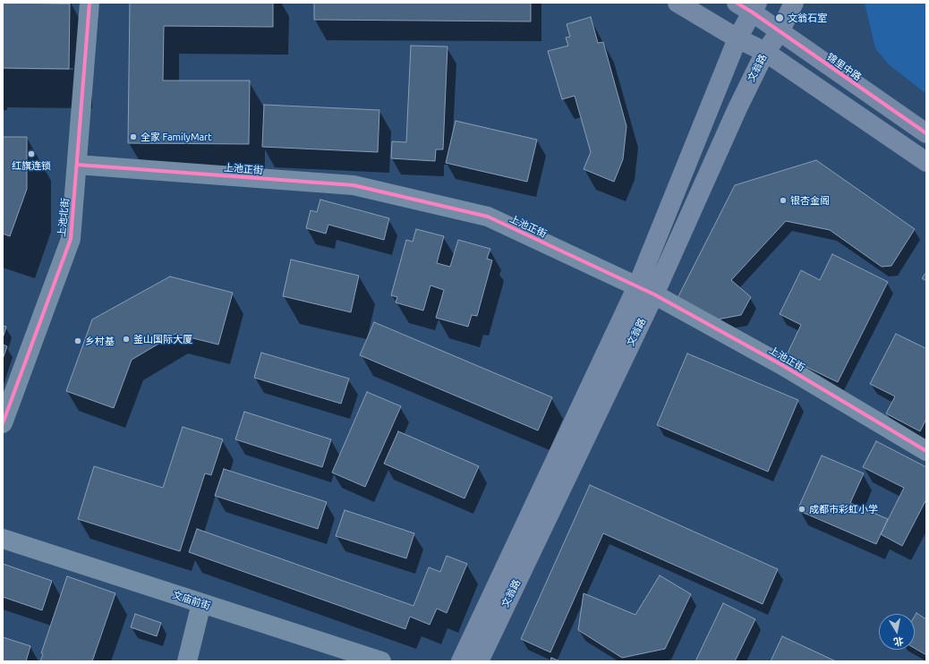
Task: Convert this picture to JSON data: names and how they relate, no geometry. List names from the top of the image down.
{
  "streets": {
    "main road": ["锦里中路", "文翁路"],
    "street": ["上池正街", "上池北街", "文庙前街"]
  },
  "crossings": [
    ["锦里中路", "文翁路"],
    ["文翁路", "上池正街"],
    ["上池正街", "上池北街"]
  ],
  "places": [
    "文翁石室",
    "全家 FamilyMart",
    "红旗连锁",
    "银杏金阁",
    "釜山国际大厦",
    "乡村基",
    "成都市彩虹小学"
  ],
  "north": "bottom"
}
